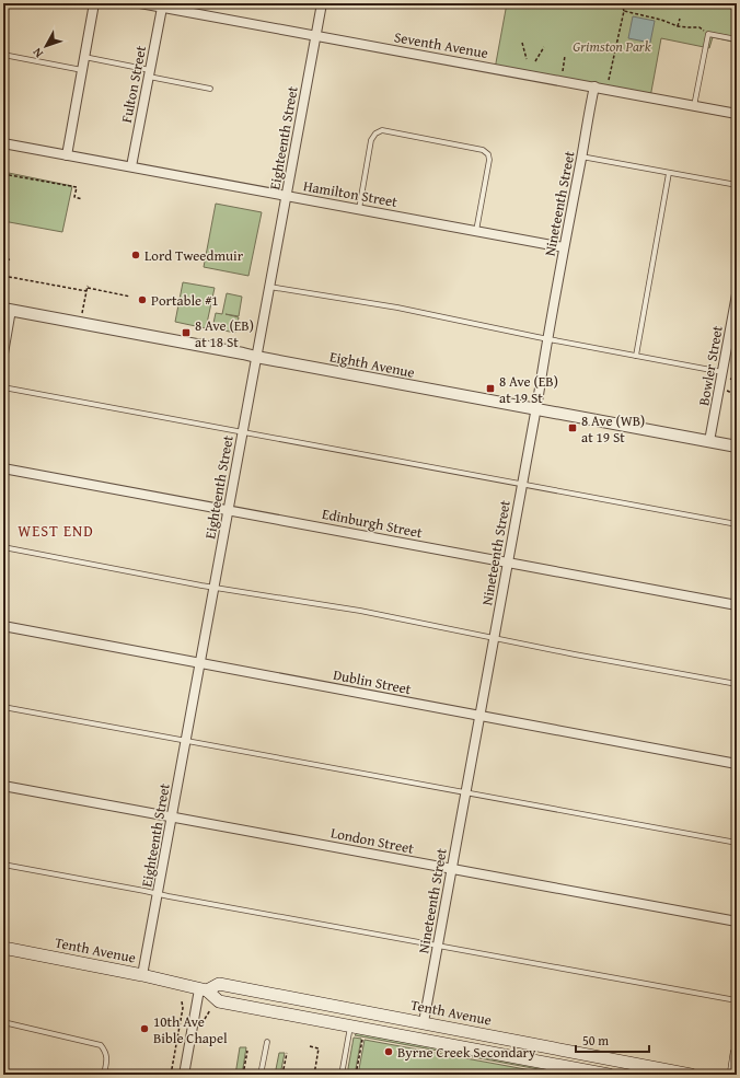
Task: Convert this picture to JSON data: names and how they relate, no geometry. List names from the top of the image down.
{
  "streets": {
    "main road": ["Tenth Avenue"],
    "street": [
      "Seventh Avenue",
      "Fulton Street",
      "Eighteenth Street",
      "Hamilton Street",
      "Nineteenth Street",
      "Eighth Avenue",
      "Bowler Street",
      "Edinburgh Street",
      "Dublin Street",
      "London Street"
    ]
  },
  "crossings": [
    ["Seventh Avenue", "Fulton Street"],
    ["Seventh Avenue", "Eighteenth Street"],
    ["Seventh Avenue", "Nineteenth Street"],
    ["Fulton Street", "Hamilton Street"],
    ["Eighteenth Street", "Hamilton Street"],
    ["Eighteenth Street", "Eighth Avenue"],
    ["Eighteenth Street", "Edinburgh Street"],
    ["Eighteenth Street", "Dublin Street"],
    ["Eighteenth Street", "London Street"],
    ["Eighteenth Street", "Tenth Avenue"],
    ["Hamilton Street", "Nineteenth Street"],
    ["Nineteenth Street", "Eighth Avenue"],
    ["Nineteenth Street", "Edinburgh Street"],
    ["Nineteenth Street", "Dublin Street"],
    ["Nineteenth Street", "London Street"],
    ["Nineteenth Street", "Tenth Avenue"],
    ["Eighth Avenue", "Bowler Street"]
  ],
  "districts": ["WEST END"],
  "parks": ["Grimston Park"],
  "places": {
    "other": [
      "Lord Tweedmuir",
      "Portable #1",
      "10th Ave Bible Chapel",
      "Byrne Creek Secondary"
    ],
    "transit": ["8 Ave (EB) at 18 St", "8 Ave (EB) at 19 St", "8 Ave (WB) at 19 St"]
  },
  "scale_bar": "50 m",
  "north": "bottom left"
}
